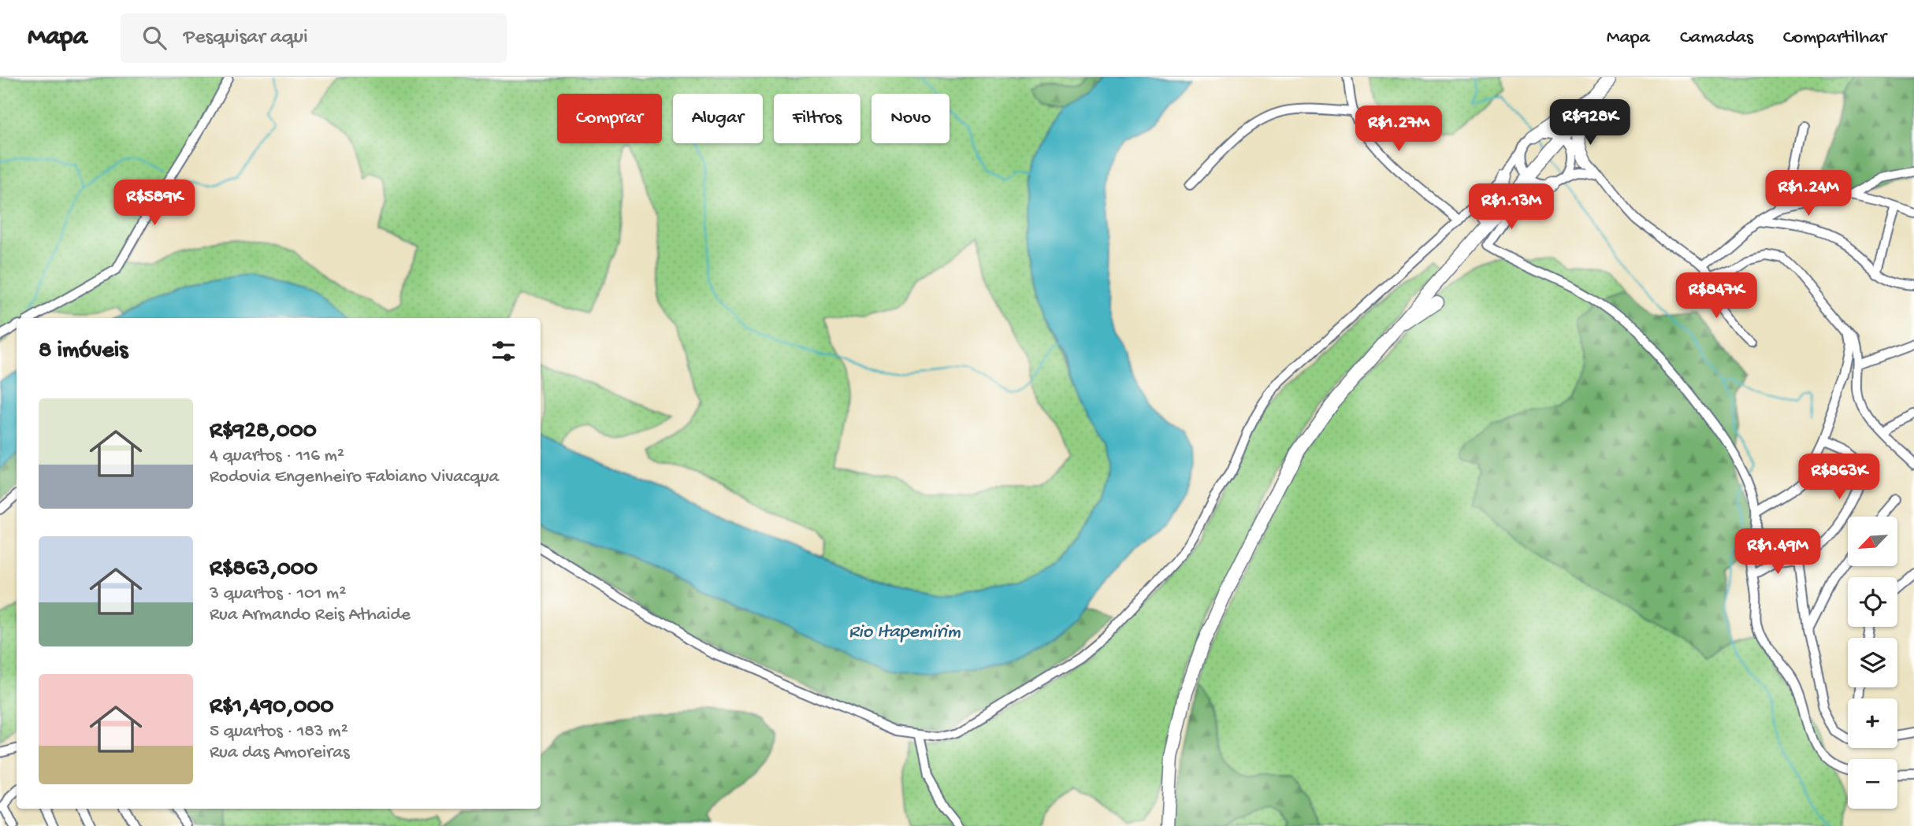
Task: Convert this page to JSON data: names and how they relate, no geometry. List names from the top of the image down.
{
  "water": ["Rio Itapemirim"],
  "north": "bottom left",
  "page": {
    "header": "Mapa",
    "search": "Pesquisar aqui",
    "nav": ["Mapa", "Camadas", "Compartilhar"],
    "chip": [
      "Comprar",
      "Alugar",
      "Filtros",
      "Novo"
    ],
    "price": [
      "R$928K",
      "R$1.27M",
      "R$1.24M",
      "R$589K",
      "R$1.13M",
      "R$847K",
      "R$863K",
      "R$1.49M"
    ],
    "heading": "8 imóveis",
    "list": [
      {
        "name": "R$928,000",
        "note": "4 quartos · 116 m² · Rodovia Engenheiro Fabiano Vivacqua"
      },
      {
        "name": "R$863,000",
        "note": "3 quartos · 101 m² · Rua Armando Reis Athaide"
      },
      {
        "name": "R$1,490,000",
        "note": "5 quartos · 183 m² · Rua das Amoreiras"
      }
    ],
    "map_buttons": ["+", "−"]
  }
}
